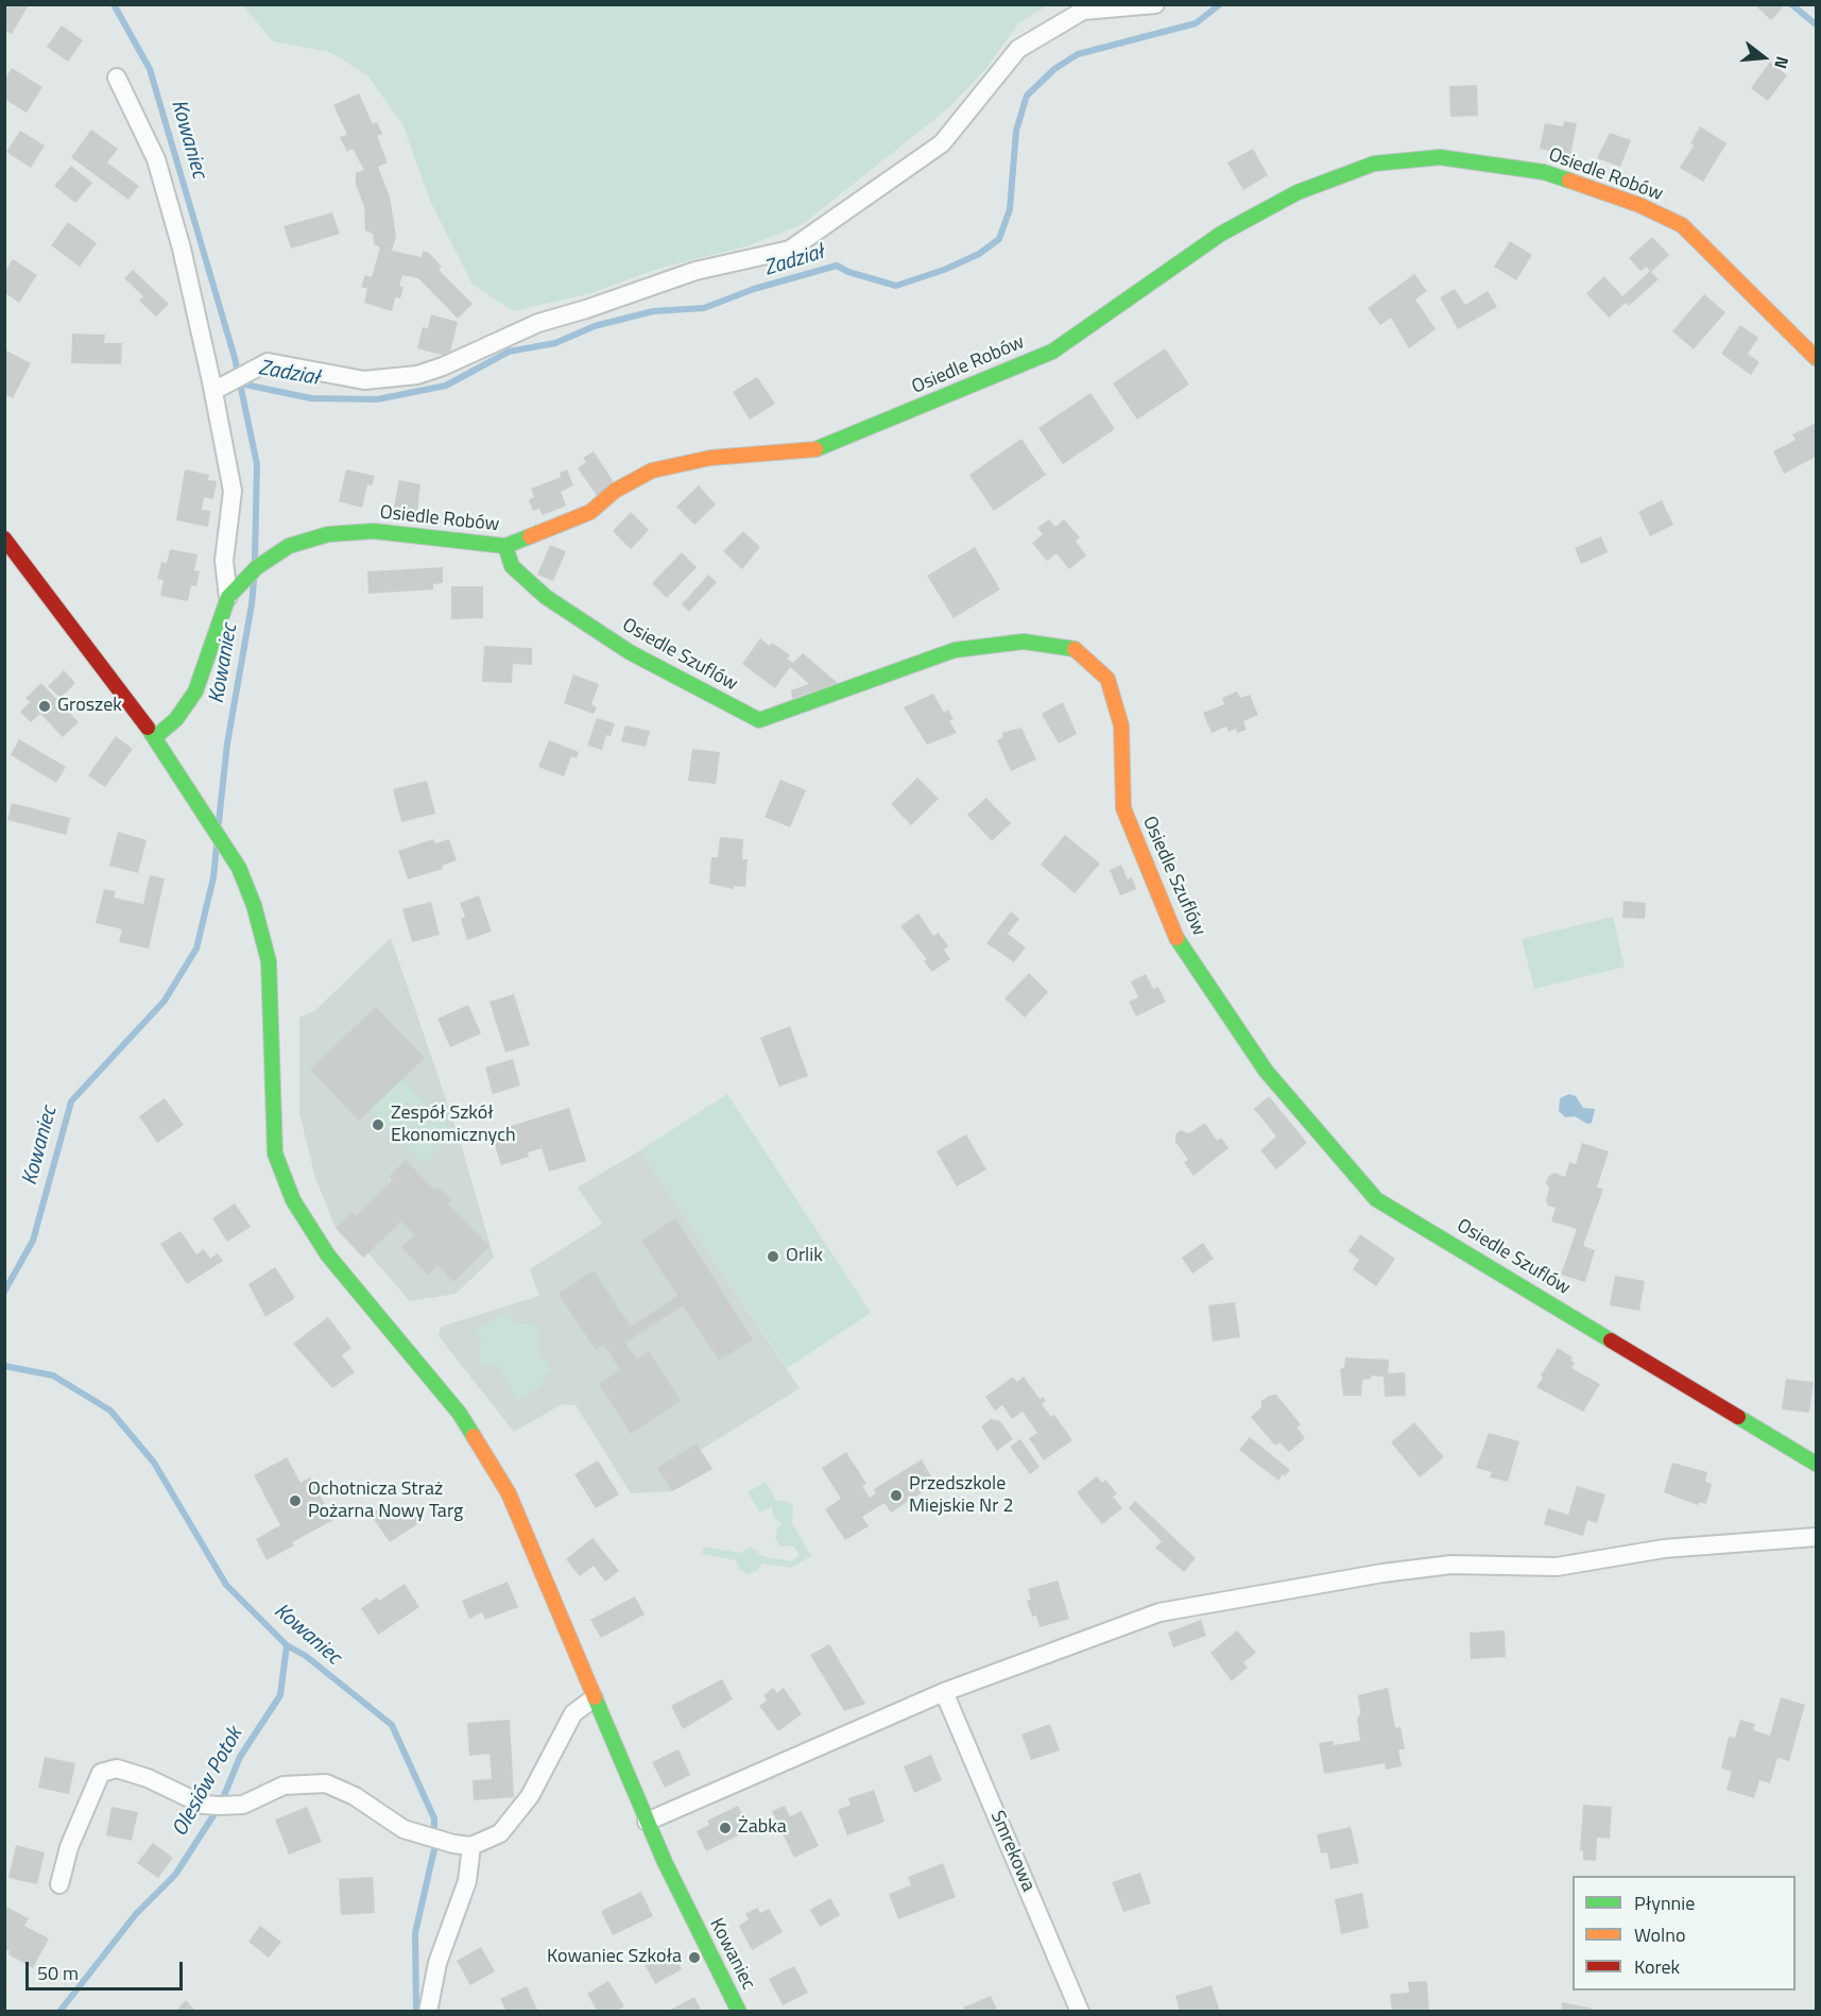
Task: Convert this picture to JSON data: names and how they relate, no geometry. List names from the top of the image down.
{
  "streets": {
    "street": [
      "Osiedle Robów",
      "Osiedle Szuflów",
      "Smrekowa",
      "Kowaniec"
    ]
  },
  "crossings": [
    ["Osiedle Robów", "Osiedle Szuflów"],
    ["Osiedle Robów", "Kowaniec"]
  ],
  "water": ["Kowaniec", "Zadział", "Olesiów Potok"],
  "places": [
    "Groszek",
    "Zespół Szkół Ekonomicznych",
    "Orlik",
    "Przedszkole Miejskie Nr 2",
    "Ochotnicza Straż Pożarna Nowy Targ",
    "Żabka",
    "Kowaniec Szkoła"
  ],
  "legend": ["Płynnie", "Wolno", "Korek"],
  "scale_bar": "50 m",
  "north": "right"
}
